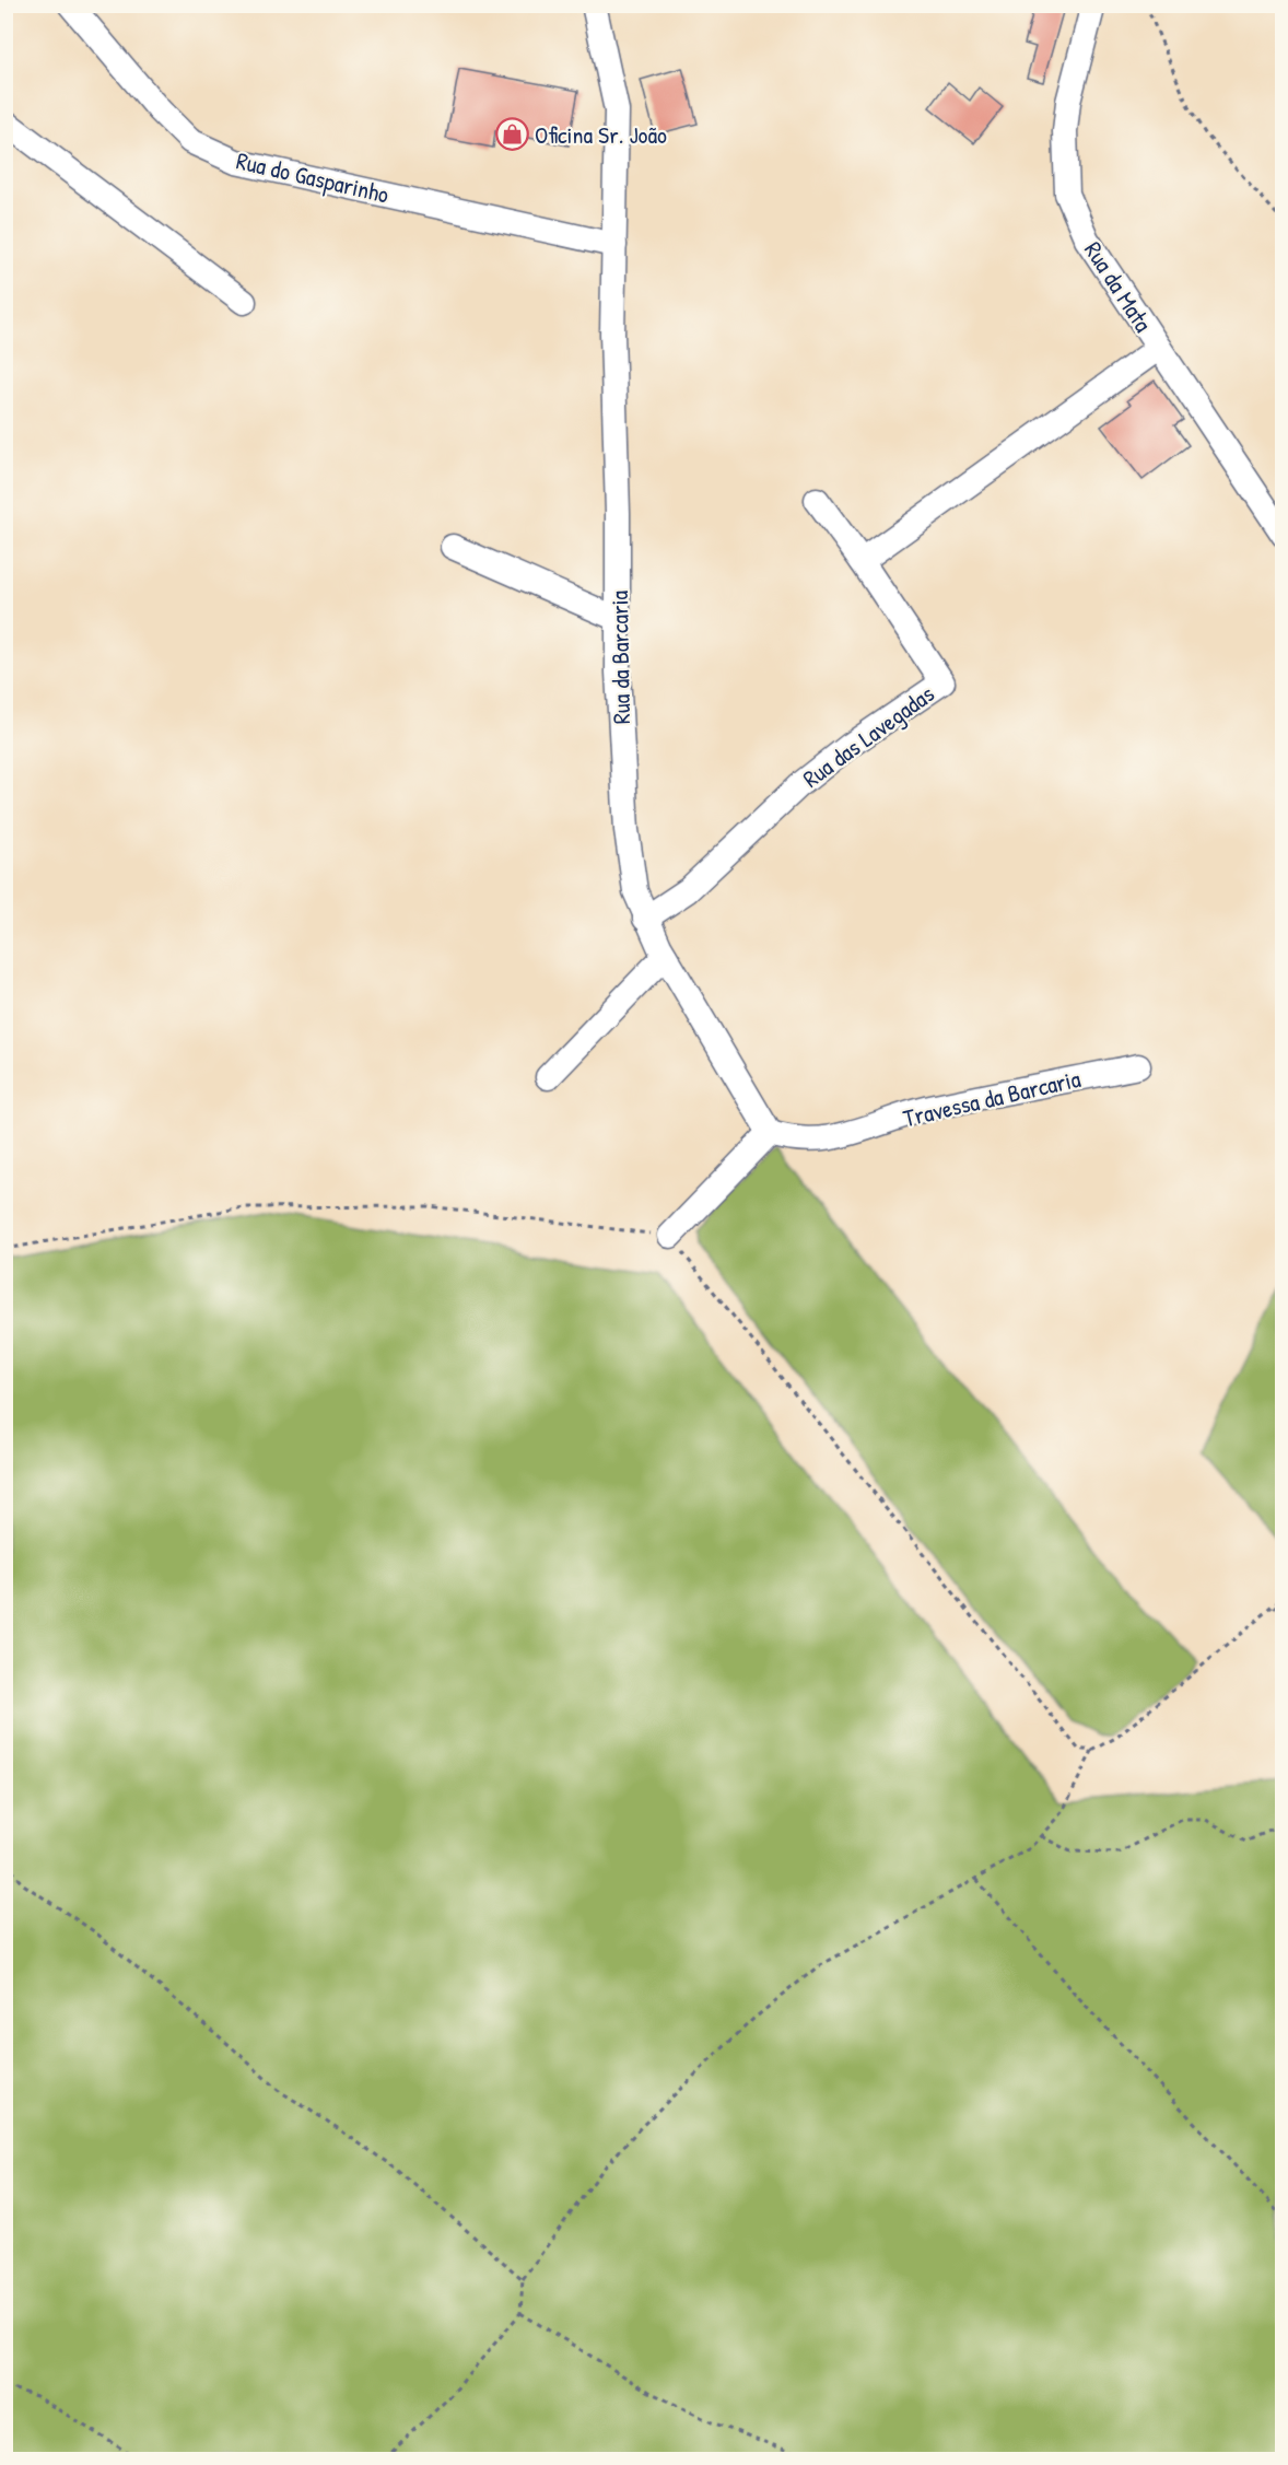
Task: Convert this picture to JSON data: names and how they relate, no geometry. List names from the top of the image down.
{
  "streets": {
    "street": [
      "Rua do Gasparinho",
      "Rua da Mata",
      "Rua da Barcaria",
      "Rua das Lavegadas",
      "Travessa da Barcaria"
    ]
  },
  "crossings": [
    ["Rua do Gasparinho", "Rua da Barcaria"],
    ["Rua da Barcaria", "Rua das Lavegadas"],
    ["Rua da Barcaria", "Travessa da Barcaria"]
  ],
  "places": {
    "shop": ["Oficina Sr. João"]
  }
}
